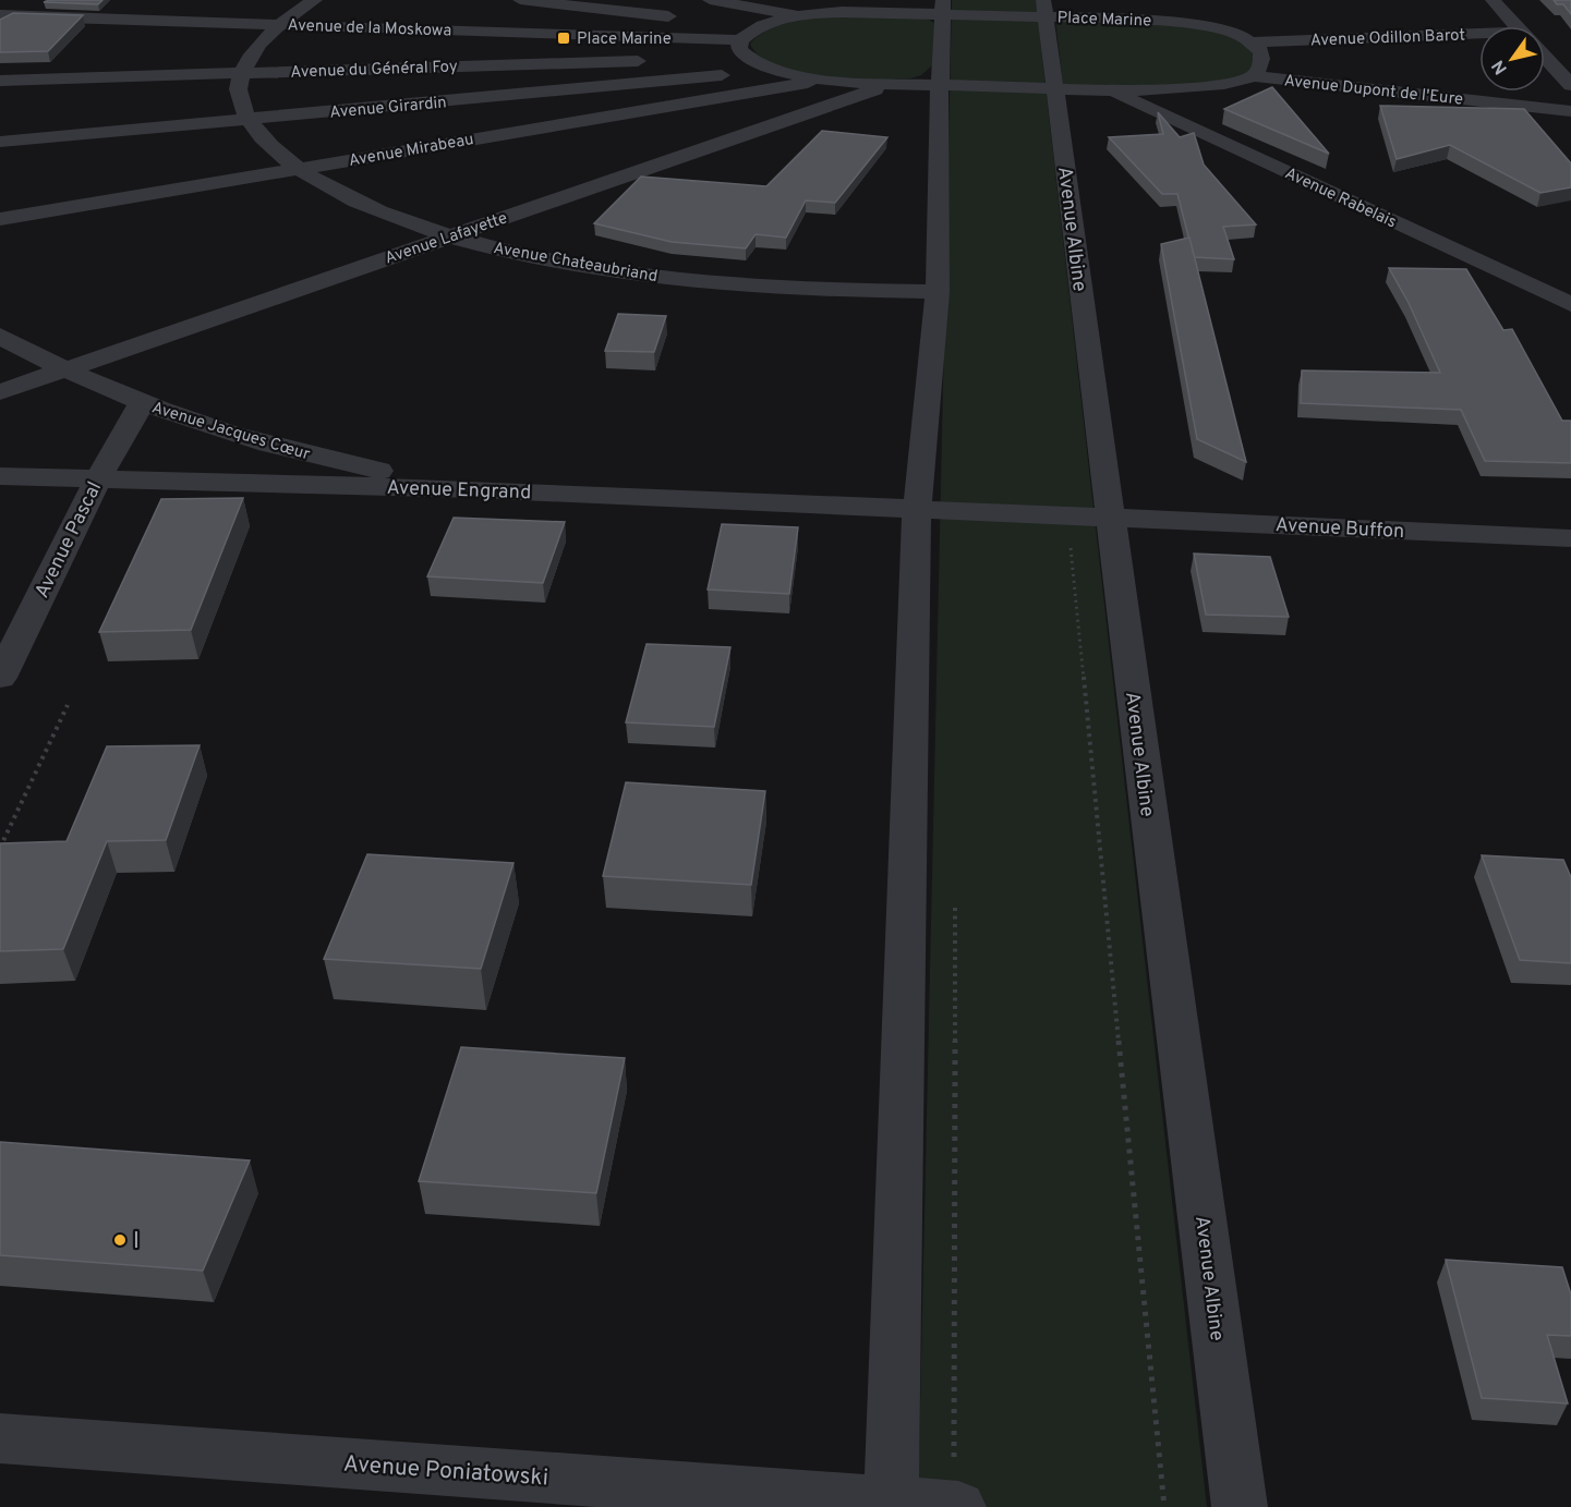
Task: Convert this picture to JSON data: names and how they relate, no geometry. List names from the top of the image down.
{
  "streets": {
    "street": [
      "Place Marine",
      "Avenue de la Moskowa",
      "Avenue Odillon Barot",
      "Avenue du Général Foy",
      "Avenue Dupont de l'Eure",
      "Avenue Girardin",
      "Avenue Mirabeau",
      "Avenue Rabelais",
      "Avenue Albine",
      "Avenue Lafayette",
      "Avenue Chateaubriand",
      "Avenue Jacques Cœur",
      "Avenue Engrand",
      "Avenue Buffon",
      "Avenue Pascal",
      "Avenue Poniatowski"
    ]
  },
  "crossings": [
    ["Place Marine", "Avenue de la Moskowa"],
    ["Place Marine", "Avenue Odillon Barot"],
    ["Place Marine", "Avenue Albine"],
    ["Avenue de la Moskowa", "Avenue Chateaubriand"],
    ["Avenue du Général Foy", "Avenue Chateaubriand"],
    ["Avenue Girardin", "Avenue Chateaubriand"],
    ["Avenue Mirabeau", "Avenue Chateaubriand"],
    ["Avenue Albine", "Avenue Buffon"],
    ["Avenue Lafayette", "Avenue Chateaubriand"],
    ["Avenue Lafayette", "Avenue Jacques Cœur"],
    ["Avenue Jacques Cœur", "Avenue Engrand"],
    ["Avenue Jacques Cœur", "Avenue Pascal"],
    ["Avenue Engrand", "Avenue Buffon"],
    ["Avenue Engrand", "Avenue Pascal"]
  ],
  "places": {
    "transit": ["Place Marine"],
    "other": ["I"]
  },
  "north": "bottom left"
}
